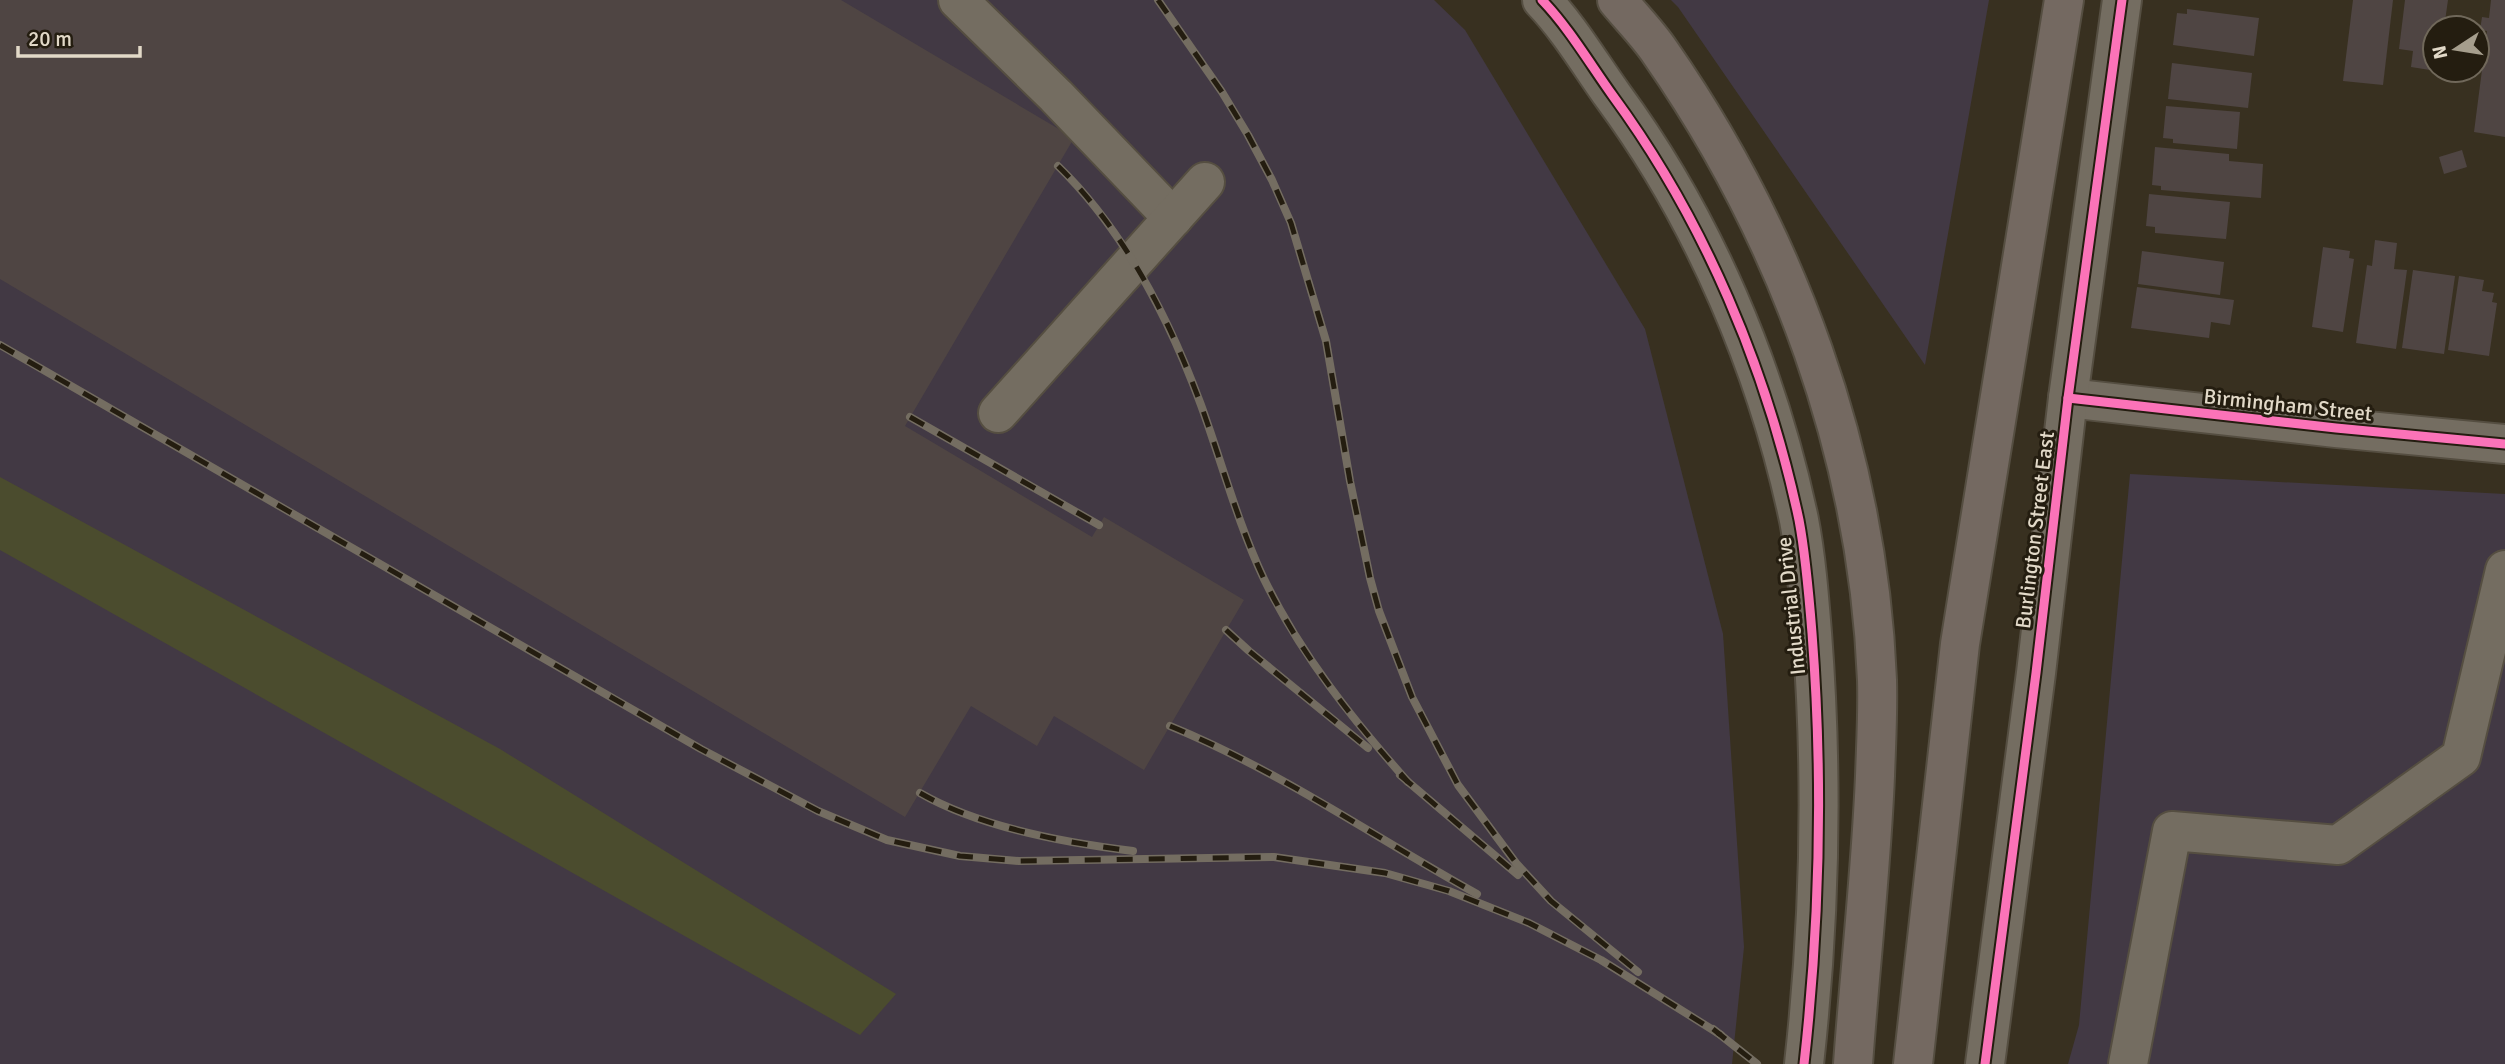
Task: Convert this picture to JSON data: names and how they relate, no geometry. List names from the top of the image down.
{
  "streets": {
    "street": ["Birmingham Street", "Burlington Street East", "Industrial Drive"]
  },
  "crossings": [
    ["Birmingham Street", "Burlington Street East"]
  ],
  "scale_bar": "20 m",
  "north": "left"
}
